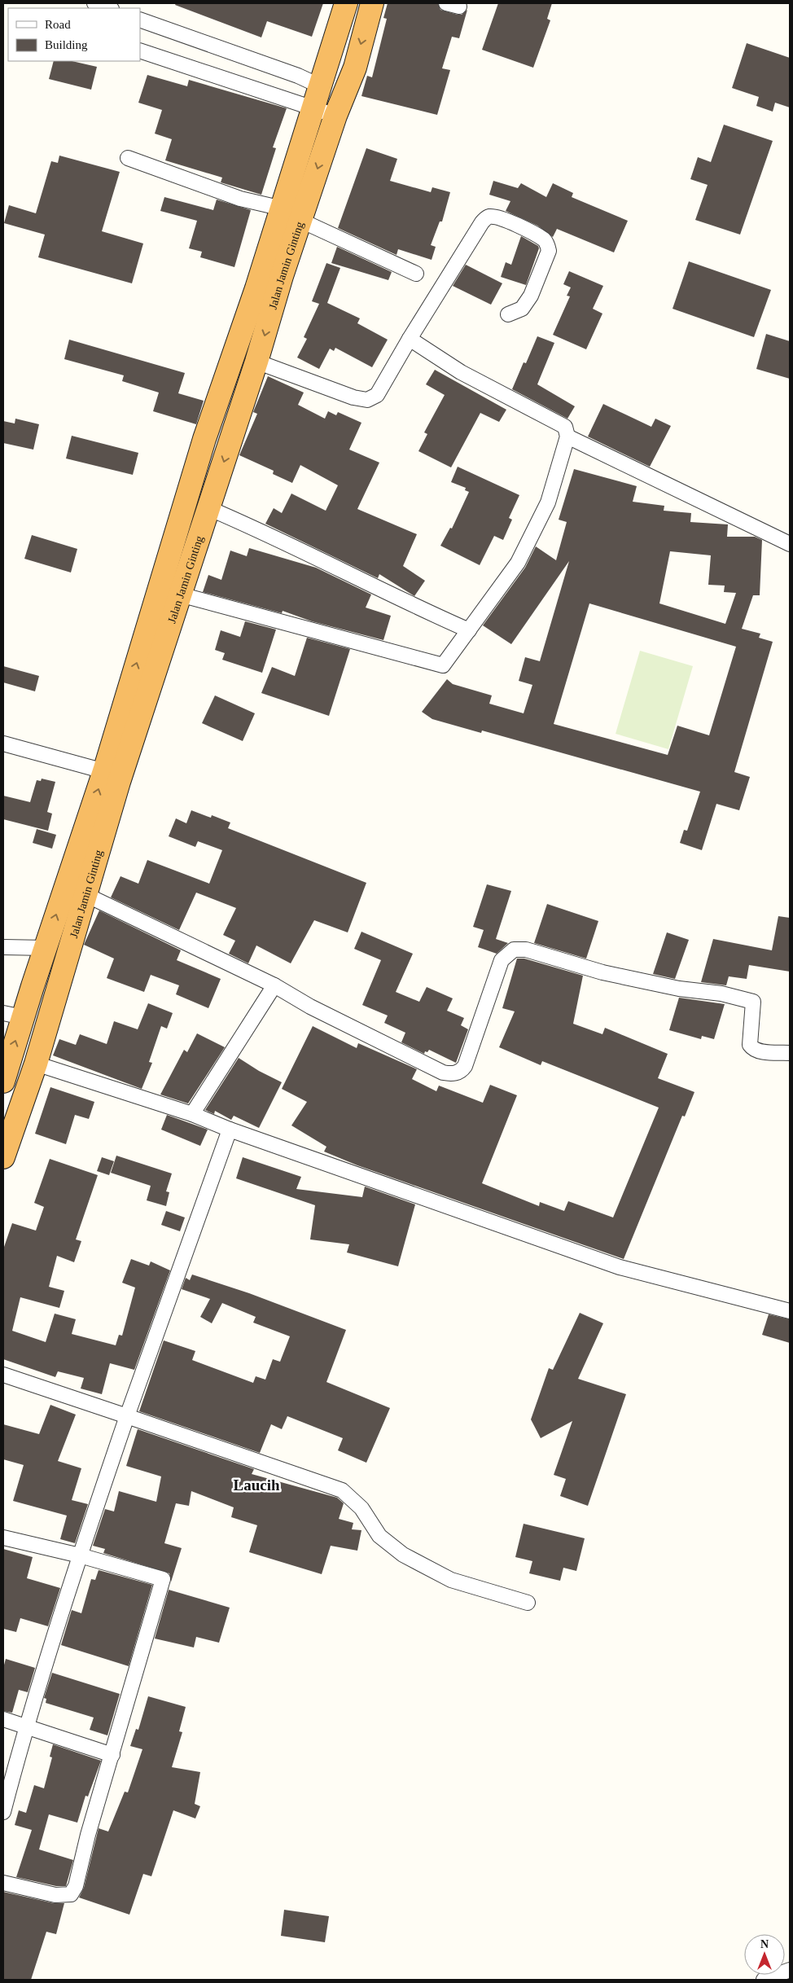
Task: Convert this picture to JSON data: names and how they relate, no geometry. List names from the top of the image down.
{
  "streets": {
    "highway": ["Jalan Jamin Ginting"]
  },
  "districts": ["Laucih"],
  "legend": ["Road", "Building"],
  "north": "top"
}
